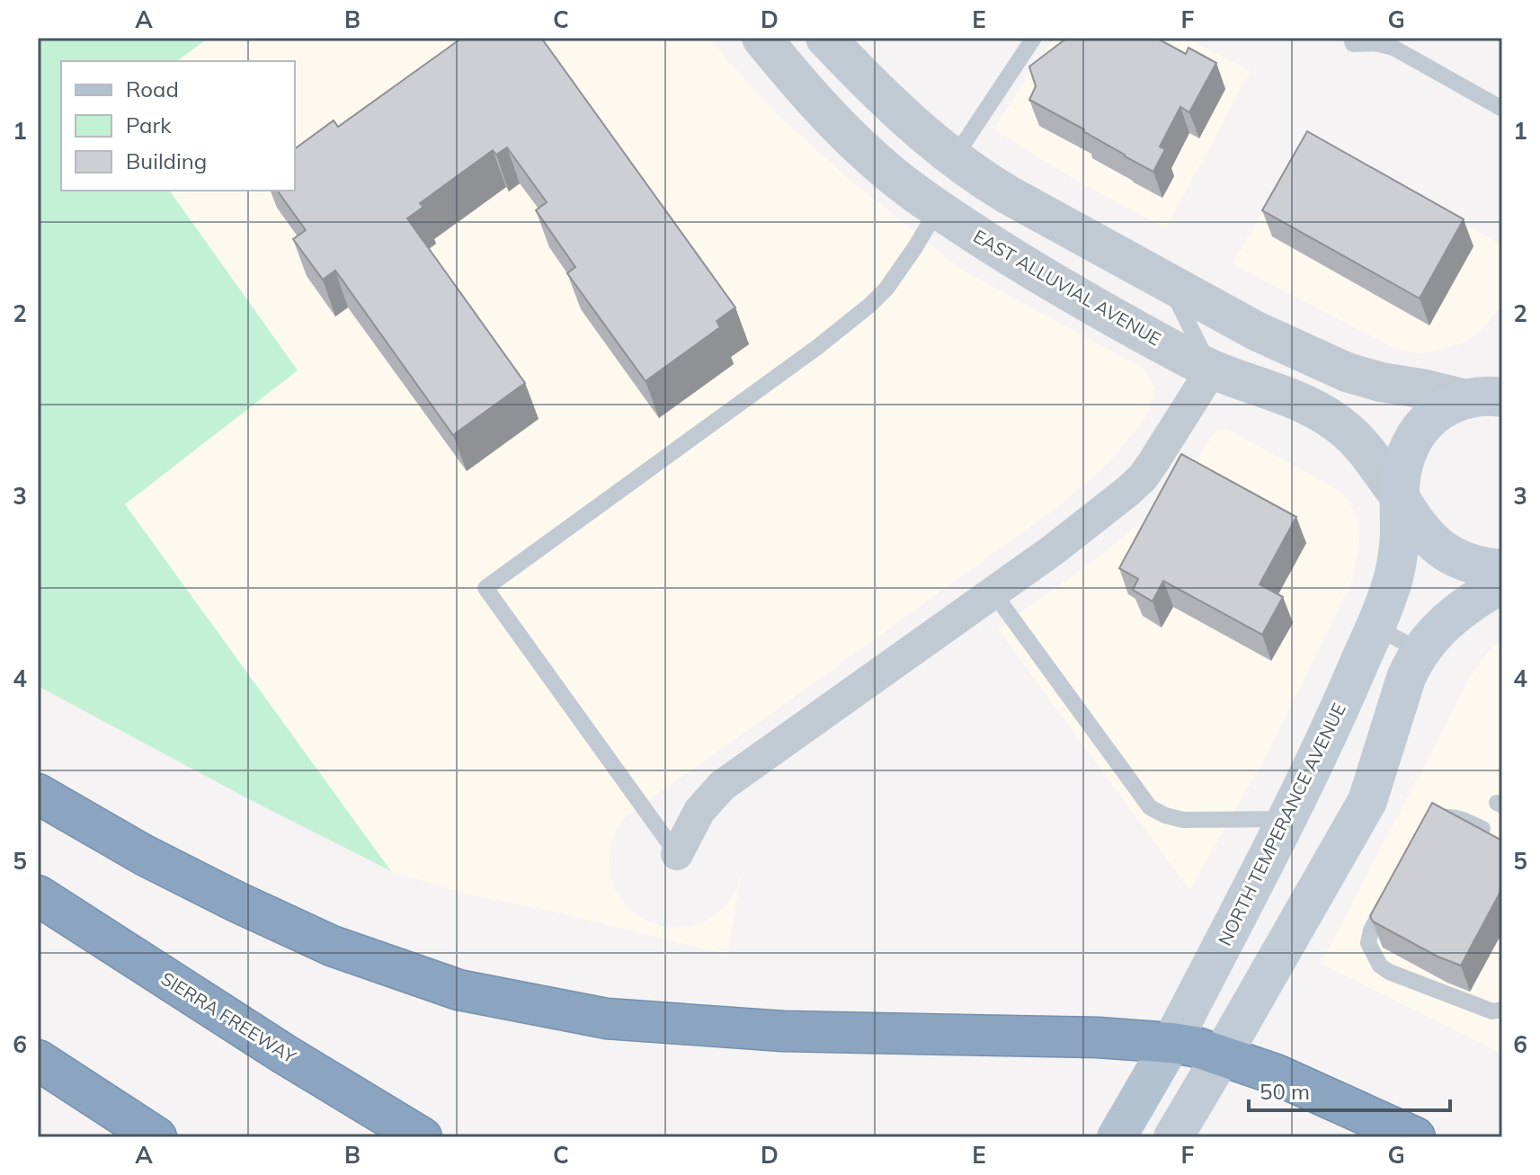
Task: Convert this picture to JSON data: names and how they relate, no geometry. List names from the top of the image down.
{
  "streets": {
    "highway": ["SIERRA FREEWAY"],
    "main road": ["NORTH TEMPERANCE AVENUE"],
    "street": ["EAST ALLUVIAL AVENUE"]
  },
  "crossings": [
    ["EAST ALLUVIAL AVENUE", "NORTH TEMPERANCE AVENUE"]
  ],
  "legend": ["Road", "Park", "Building"],
  "scale_bar": "50 m",
  "grid": {
    "columns": [
      "A",
      "B",
      "C",
      "D",
      "E",
      "F",
      "G"
    ],
    "rows": [
      "1",
      "2",
      "3",
      "4",
      "5",
      "6"
    ]
  }
}
